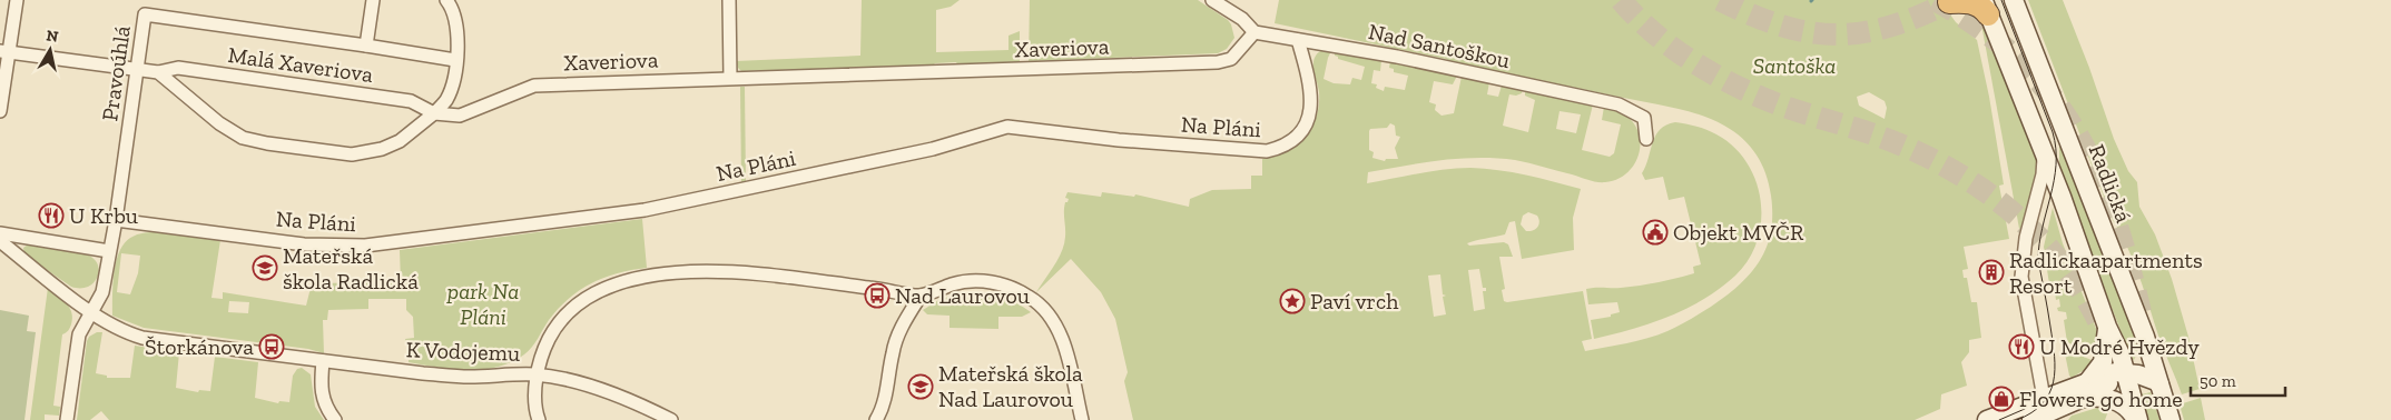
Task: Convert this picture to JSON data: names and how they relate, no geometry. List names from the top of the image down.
{
  "streets": {
    "main road": ["Radlická"],
    "street": [
      "Nad Santoškou",
      "Xaveriova",
      "Malá Xaveriova",
      "Pravoúhlá",
      "Na Pláni",
      "K Vodojemu"
    ]
  },
  "crossings": [
    ["Nad Santoškou", "Xaveriova"],
    ["Nad Santoškou", "Na Pláni"],
    ["Xaveriova", "Malá Xaveriova"],
    ["Pravoúhlá", "Na Pláni"],
    ["Pravoúhlá", "K Vodojemu"]
  ],
  "parks": ["Santoška", "park Na Pláni"],
  "places": {
    "restaurant": ["U Krbu", "U Modré Hvězdy"],
    "public building": ["Objekt MVČR"],
    "school or university": ["Mateřská škola Radlická", "Mateřská škola Nad Laurovou"],
    "building": ["Radlickaapartments Resort"],
    "bus stop": ["Nad Laurovou", "Štorkánova"],
    "place": ["Paví vrch"],
    "shop": ["Flowers go home"]
  },
  "scale_bar": "50 m",
  "north": "top"
}
